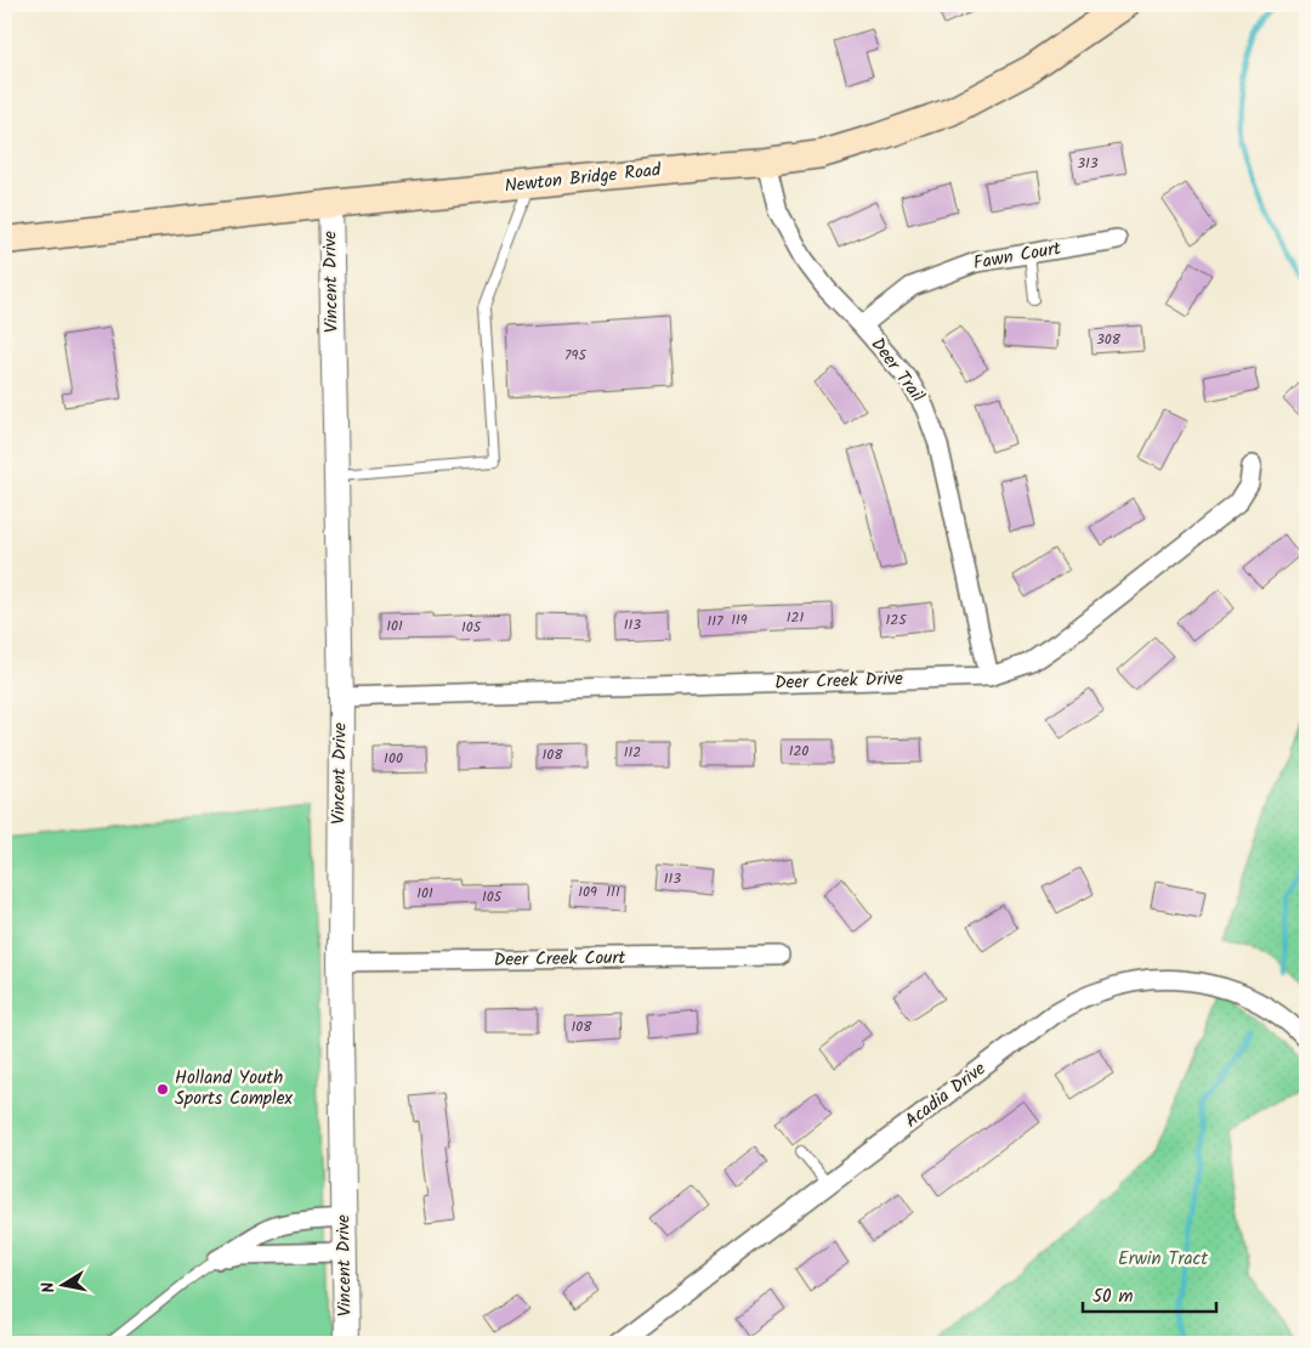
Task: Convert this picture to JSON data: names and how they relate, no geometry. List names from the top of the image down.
{
  "streets": {
    "main road": ["Newton Bridge Road"],
    "street": [
      "Fawn Court",
      "Vincent Drive",
      "Deer Trail",
      "Deer Creek Drive",
      "Deer Creek Court",
      "Acadia Drive"
    ]
  },
  "crossings": [
    ["Newton Bridge Road", "Vincent Drive"],
    ["Newton Bridge Road", "Deer Trail"],
    ["Fawn Court", "Deer Trail"],
    ["Vincent Drive", "Deer Creek Drive"],
    ["Vincent Drive", "Deer Creek Court"],
    ["Deer Trail", "Deer Creek Drive"]
  ],
  "parks": ["Erwin Tract"],
  "places": ["Holland Youth Sports Complex"],
  "house_numbers": [
    "313",
    "308",
    "795",
    "121",
    "119",
    "125",
    "117",
    "113",
    "101",
    "105",
    "120",
    "112",
    "108",
    "100",
    "113",
    "109",
    "111",
    "101",
    "105",
    "108"
  ],
  "scale_bar": "50 m",
  "north": "left"
}
